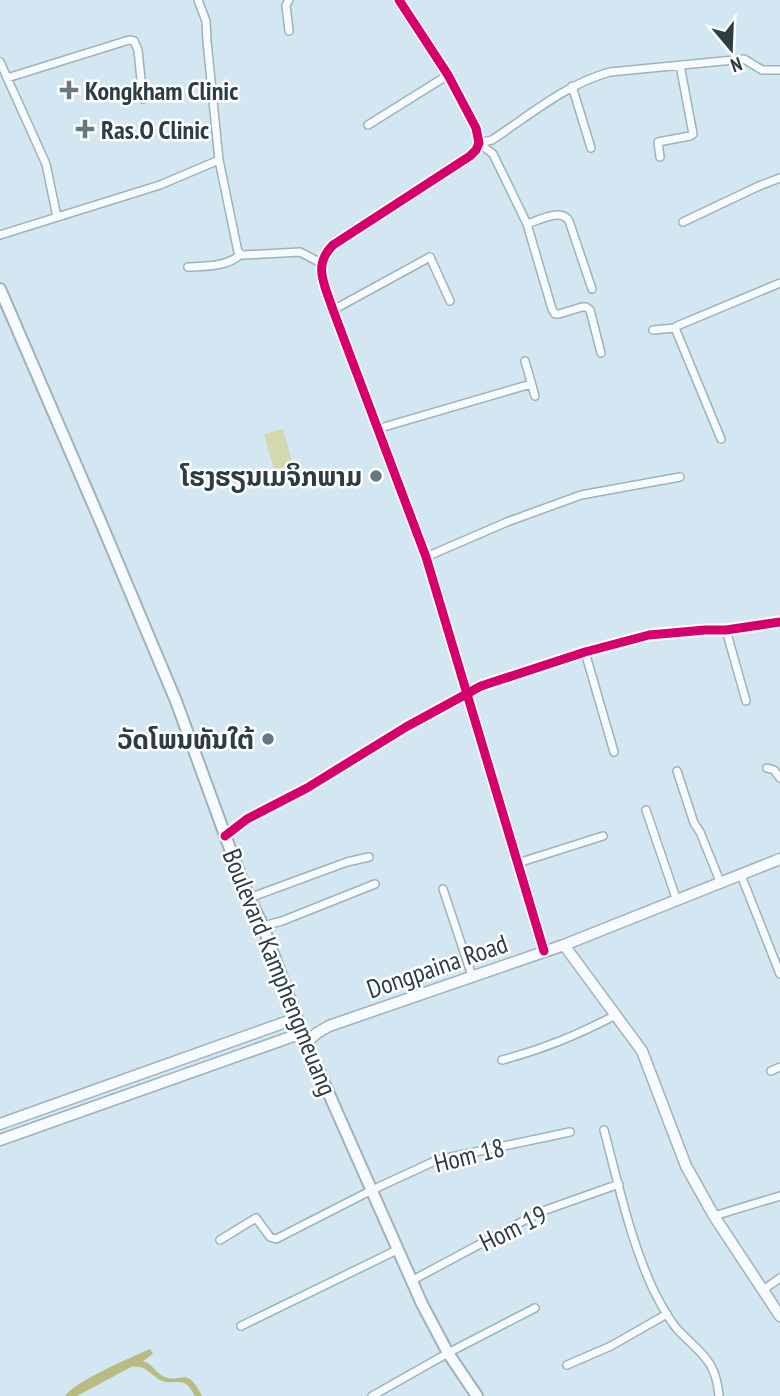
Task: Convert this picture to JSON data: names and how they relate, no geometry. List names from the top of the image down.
{
  "streets": {
    "main road": ["Boulevard Kamphengmeuang"],
    "street": ["Dongpaina Road", "Hom 18", "Hom 19"]
  },
  "crossings": [
    ["Dongpaina Road", "Boulevard Kamphengmeuang"],
    ["Boulevard Kamphengmeuang", "Hom 18"],
    ["Boulevard Kamphengmeuang", "Hom 19"]
  ],
  "places": {
    "health": ["Kongkham Clinic", "Ras.O Clinic"],
    "other": ["ໂຮງຮຽນເມຈິກພາມ", "ວັດໂພນທັນໃຕ້"]
  },
  "north": "bottom"
}
